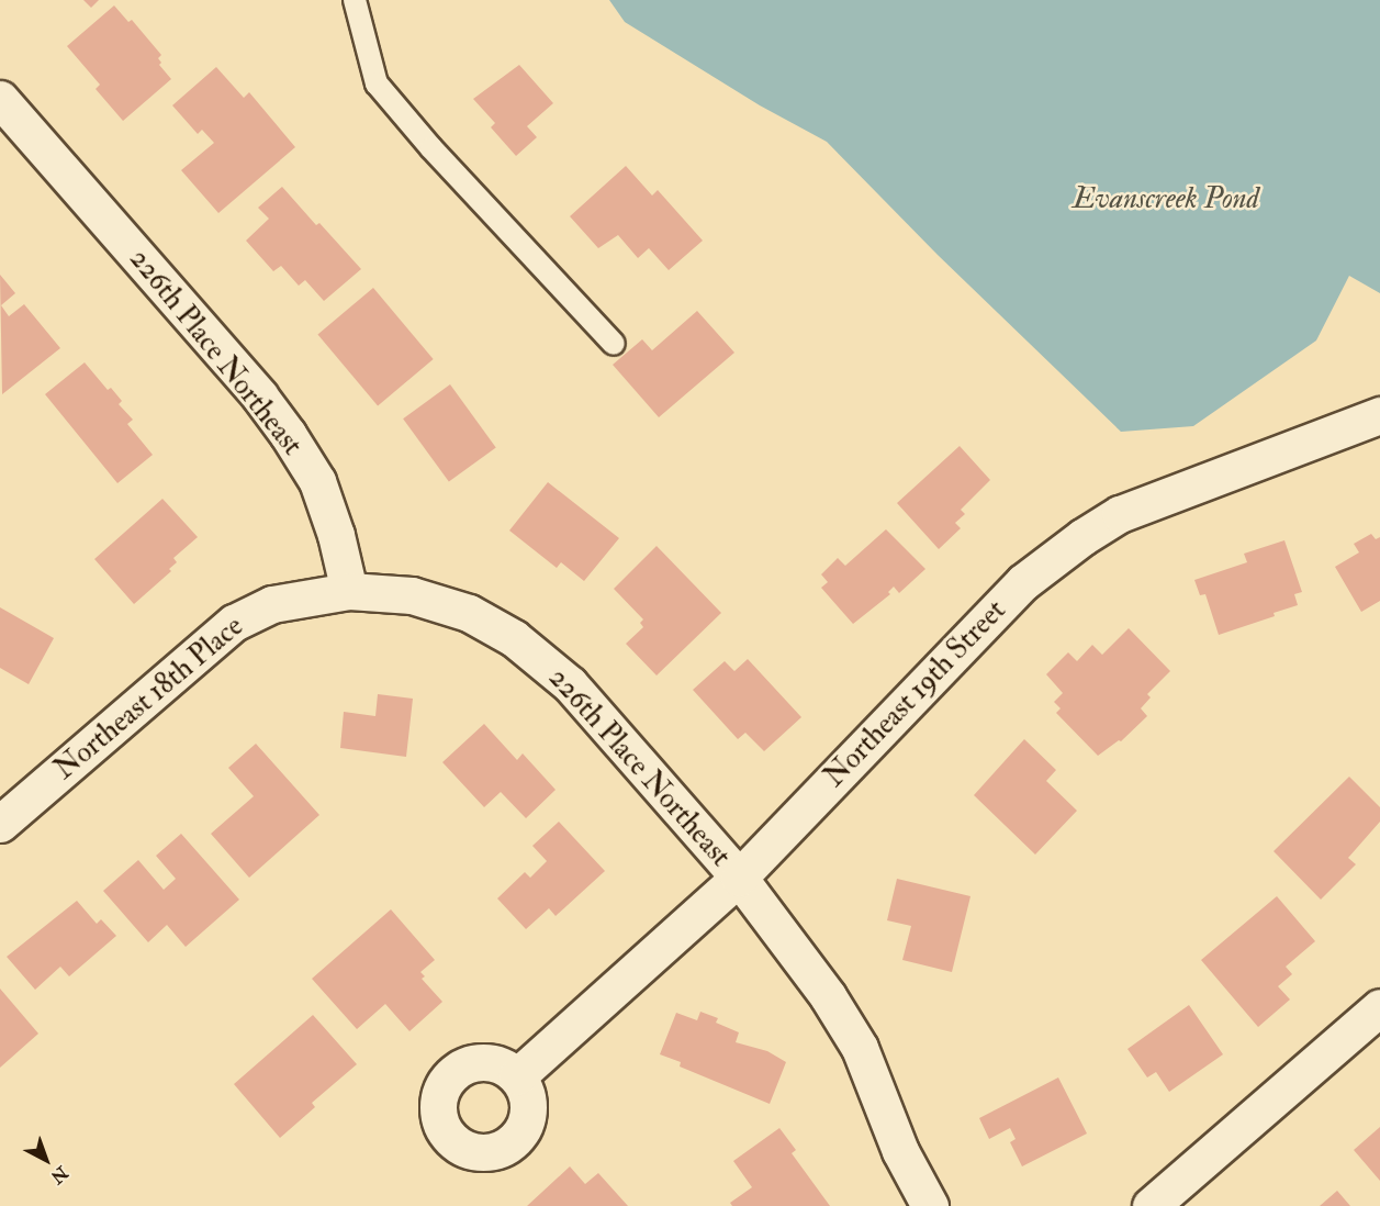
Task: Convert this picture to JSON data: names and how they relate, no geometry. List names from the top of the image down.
{
  "streets": {
    "street": ["226th Place Northeast", "Northeast 19th Street", "Northeast 18th Place"]
  },
  "crossings": [
    ["226th Place Northeast", "Northeast 19th Street"],
    ["226th Place Northeast", "Northeast 18th Place"]
  ],
  "water": ["Evanscreek Pond"],
  "north": "bottom right"
}
